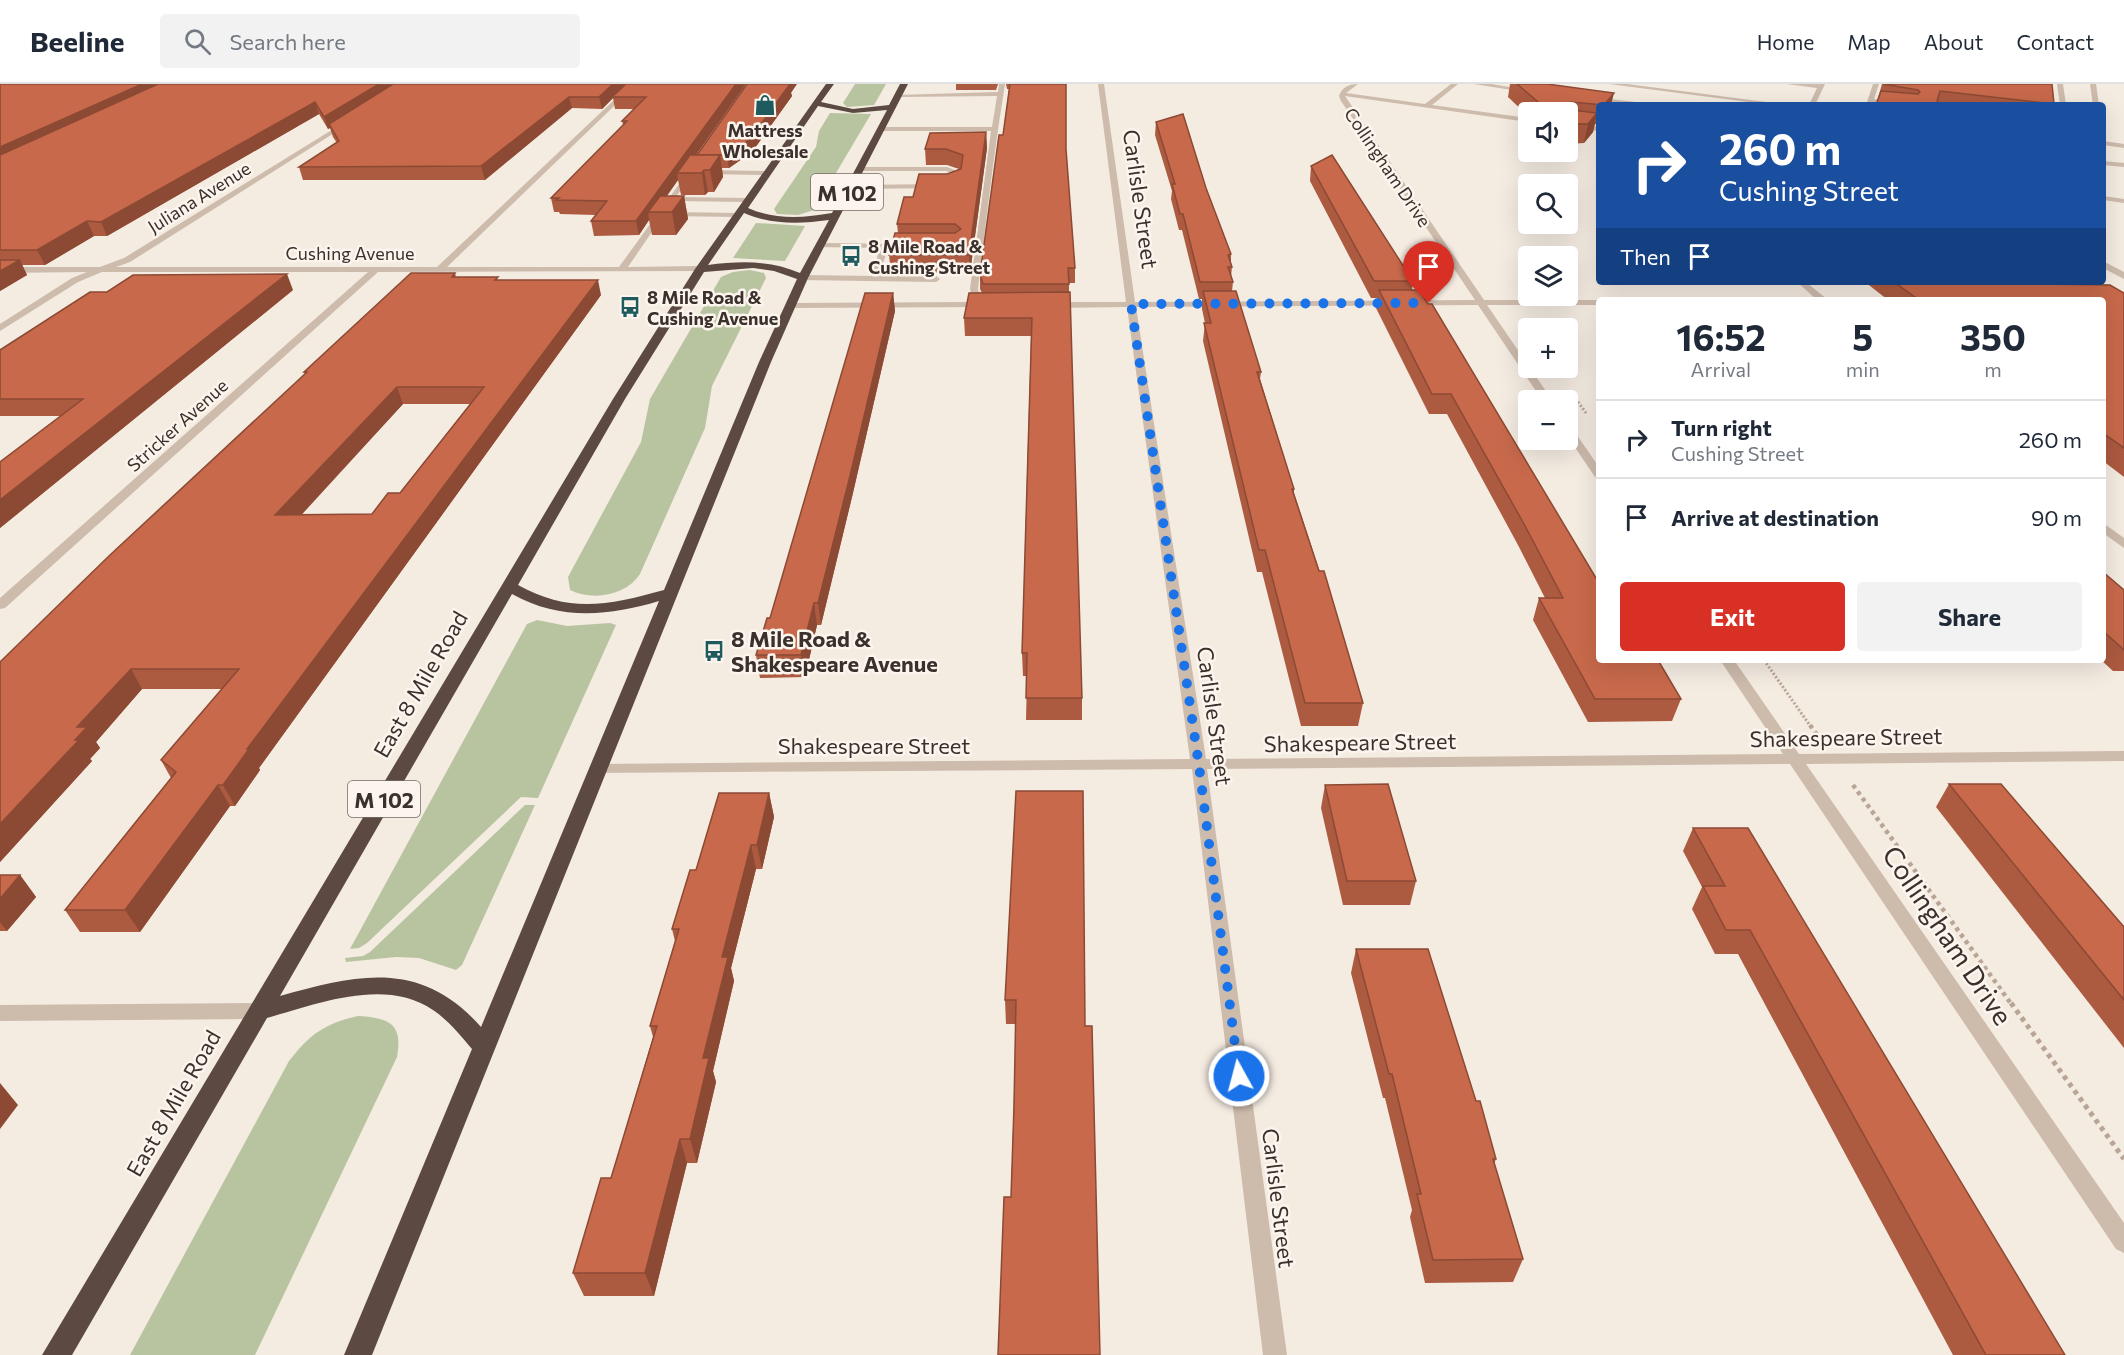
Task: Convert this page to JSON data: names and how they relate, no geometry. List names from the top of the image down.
{
  "streets": {
    "highway": ["M 102", "East 8 Mile Road"],
    "street": [
      "Collingham Drive",
      "Juliana Avenue",
      "Carlisle Street",
      "Cushing Avenue",
      "Stricker Avenue",
      "Shakespeare Street"
    ]
  },
  "crossings": [
    ["Collingham Drive", "Shakespeare Street"],
    ["M 102", "Shakespeare Street"],
    ["Juliana Avenue", "Cushing Avenue"],
    ["Carlisle Street", "Shakespeare Street"],
    ["Cushing Avenue", "Stricker Avenue"],
    ["Cushing Avenue", "East 8 Mile Road"]
  ],
  "places": {
    "shop": ["Mattress Wholesale"],
    "bus stop": ["8 Mile Road & Cushing Street", "8 Mile Road & Cushing Avenue", "8 Mile Road & Shakespeare Avenue"]
  },
  "page": {
    "header": "Beeline",
    "search": "Search here",
    "nav": [
      "Home",
      "Map",
      "About",
      "Contact"
    ],
    "map_buttons": ["+", "−"],
    "turn": ["260 m", "Cushing Street"],
    "then": "Then",
    "eta": [
      "16:52",
      "Arrival",
      "5",
      "min",
      "350",
      "m"
    ],
    "list": [
      {
        "name": "Turn right",
        "note": "Cushing Street",
        "value": "260 m"
      },
      {
        "name": "Arrive at destination",
        "value": "90 m"
      }
    ],
    "buttons": ["Exit", "Share"]
  }
}
